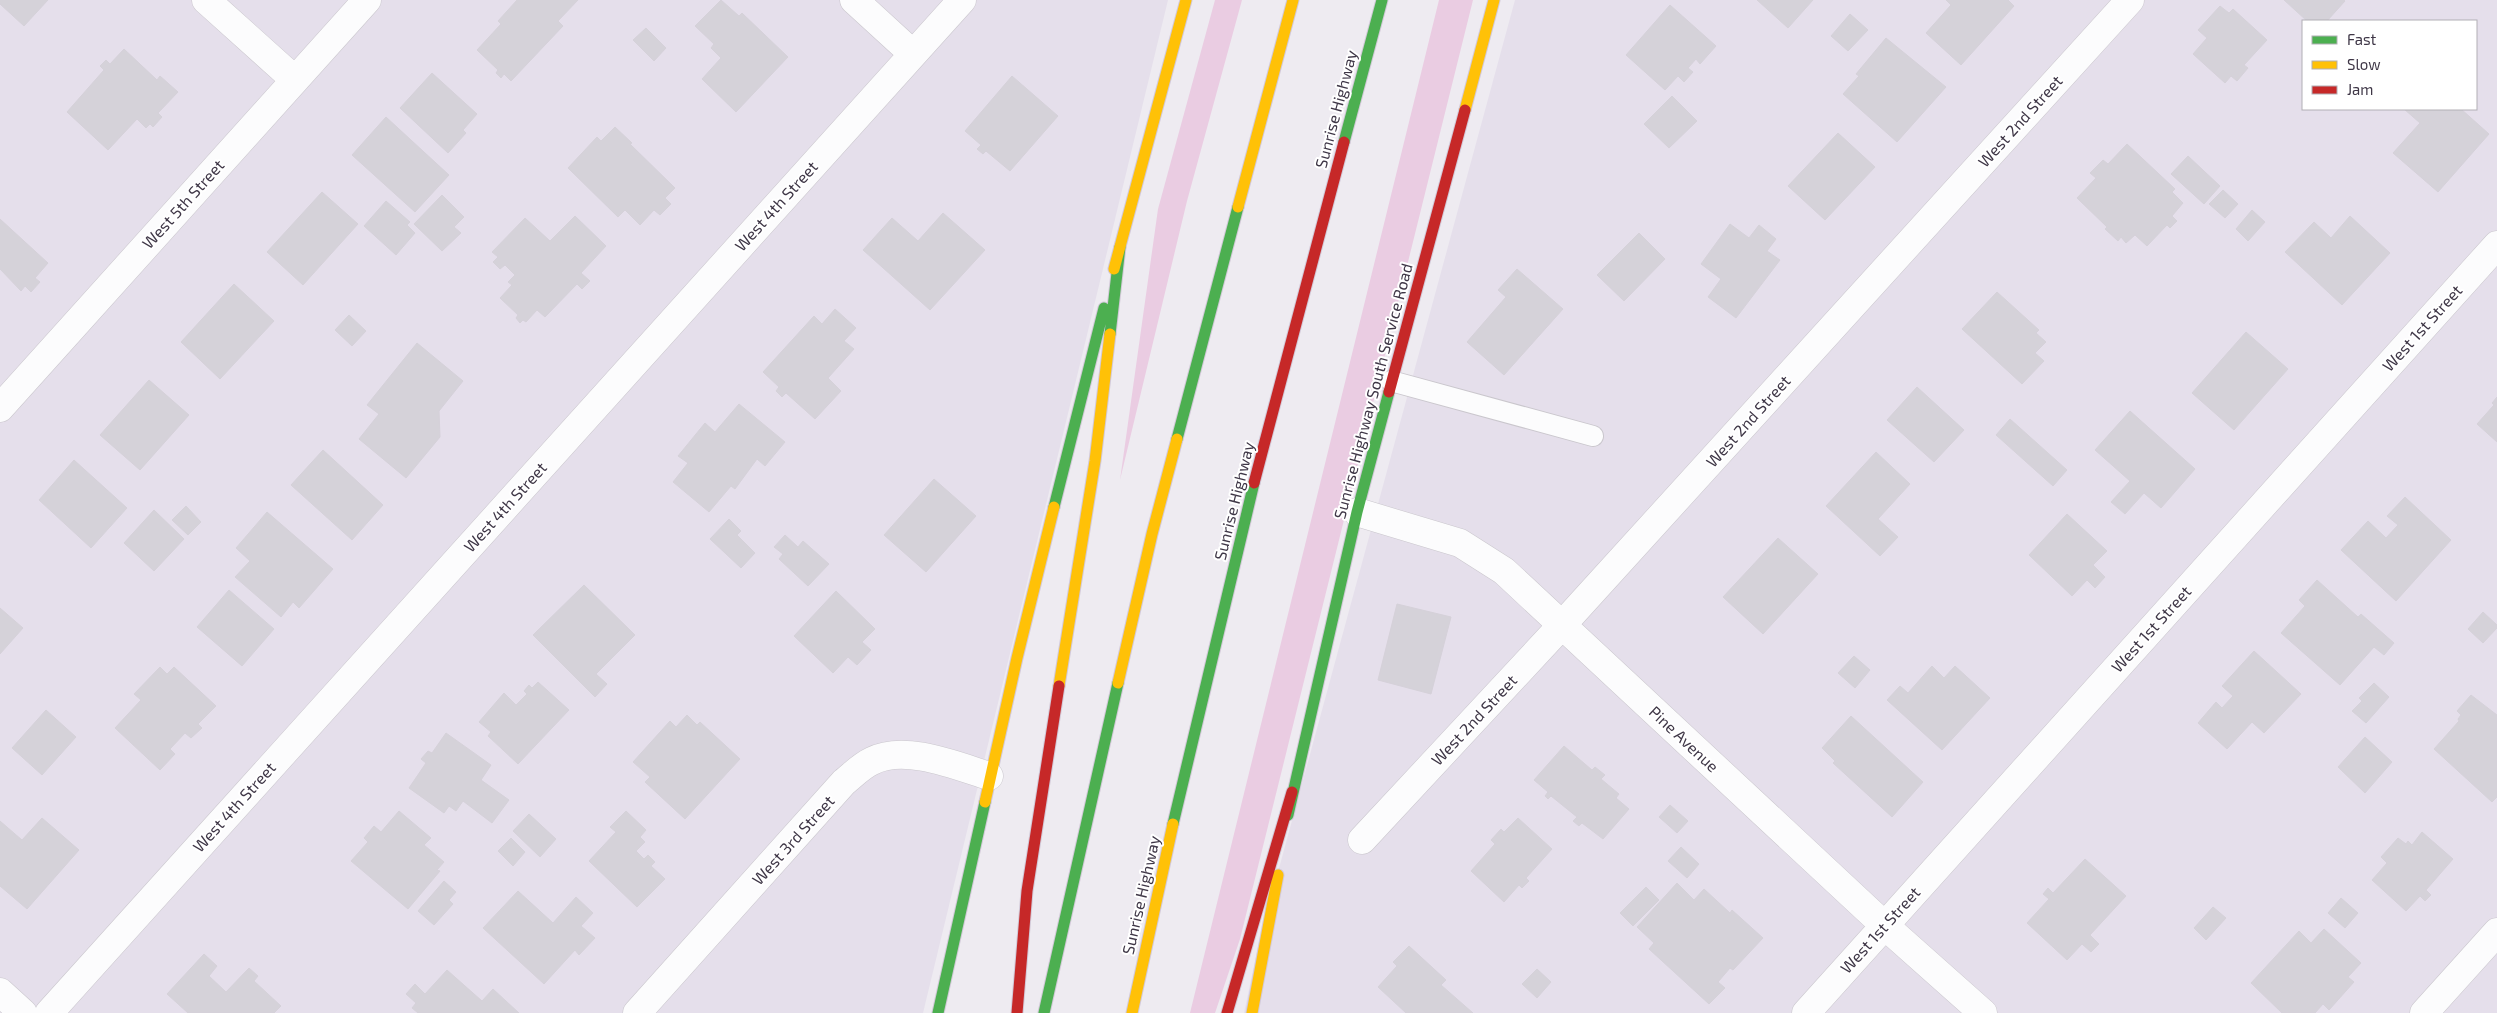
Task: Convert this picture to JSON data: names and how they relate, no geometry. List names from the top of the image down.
{
  "streets": {
    "main road": ["Sunrise Highway", "Sunrise Highway South Service Road"],
    "street": [
      "West 2nd Street",
      "West 5th Street",
      "West 4th Street",
      "West 1st Street",
      "Pine Avenue",
      "West 3rd Street"
    ]
  },
  "crossings": [
    ["West 2nd Street", "Pine Avenue"],
    ["West 1st Street", "Pine Avenue"],
    ["Sunrise Highway South Service Road", "Pine Avenue"]
  ],
  "legend": ["Fast", "Slow", "Jam"]
}
